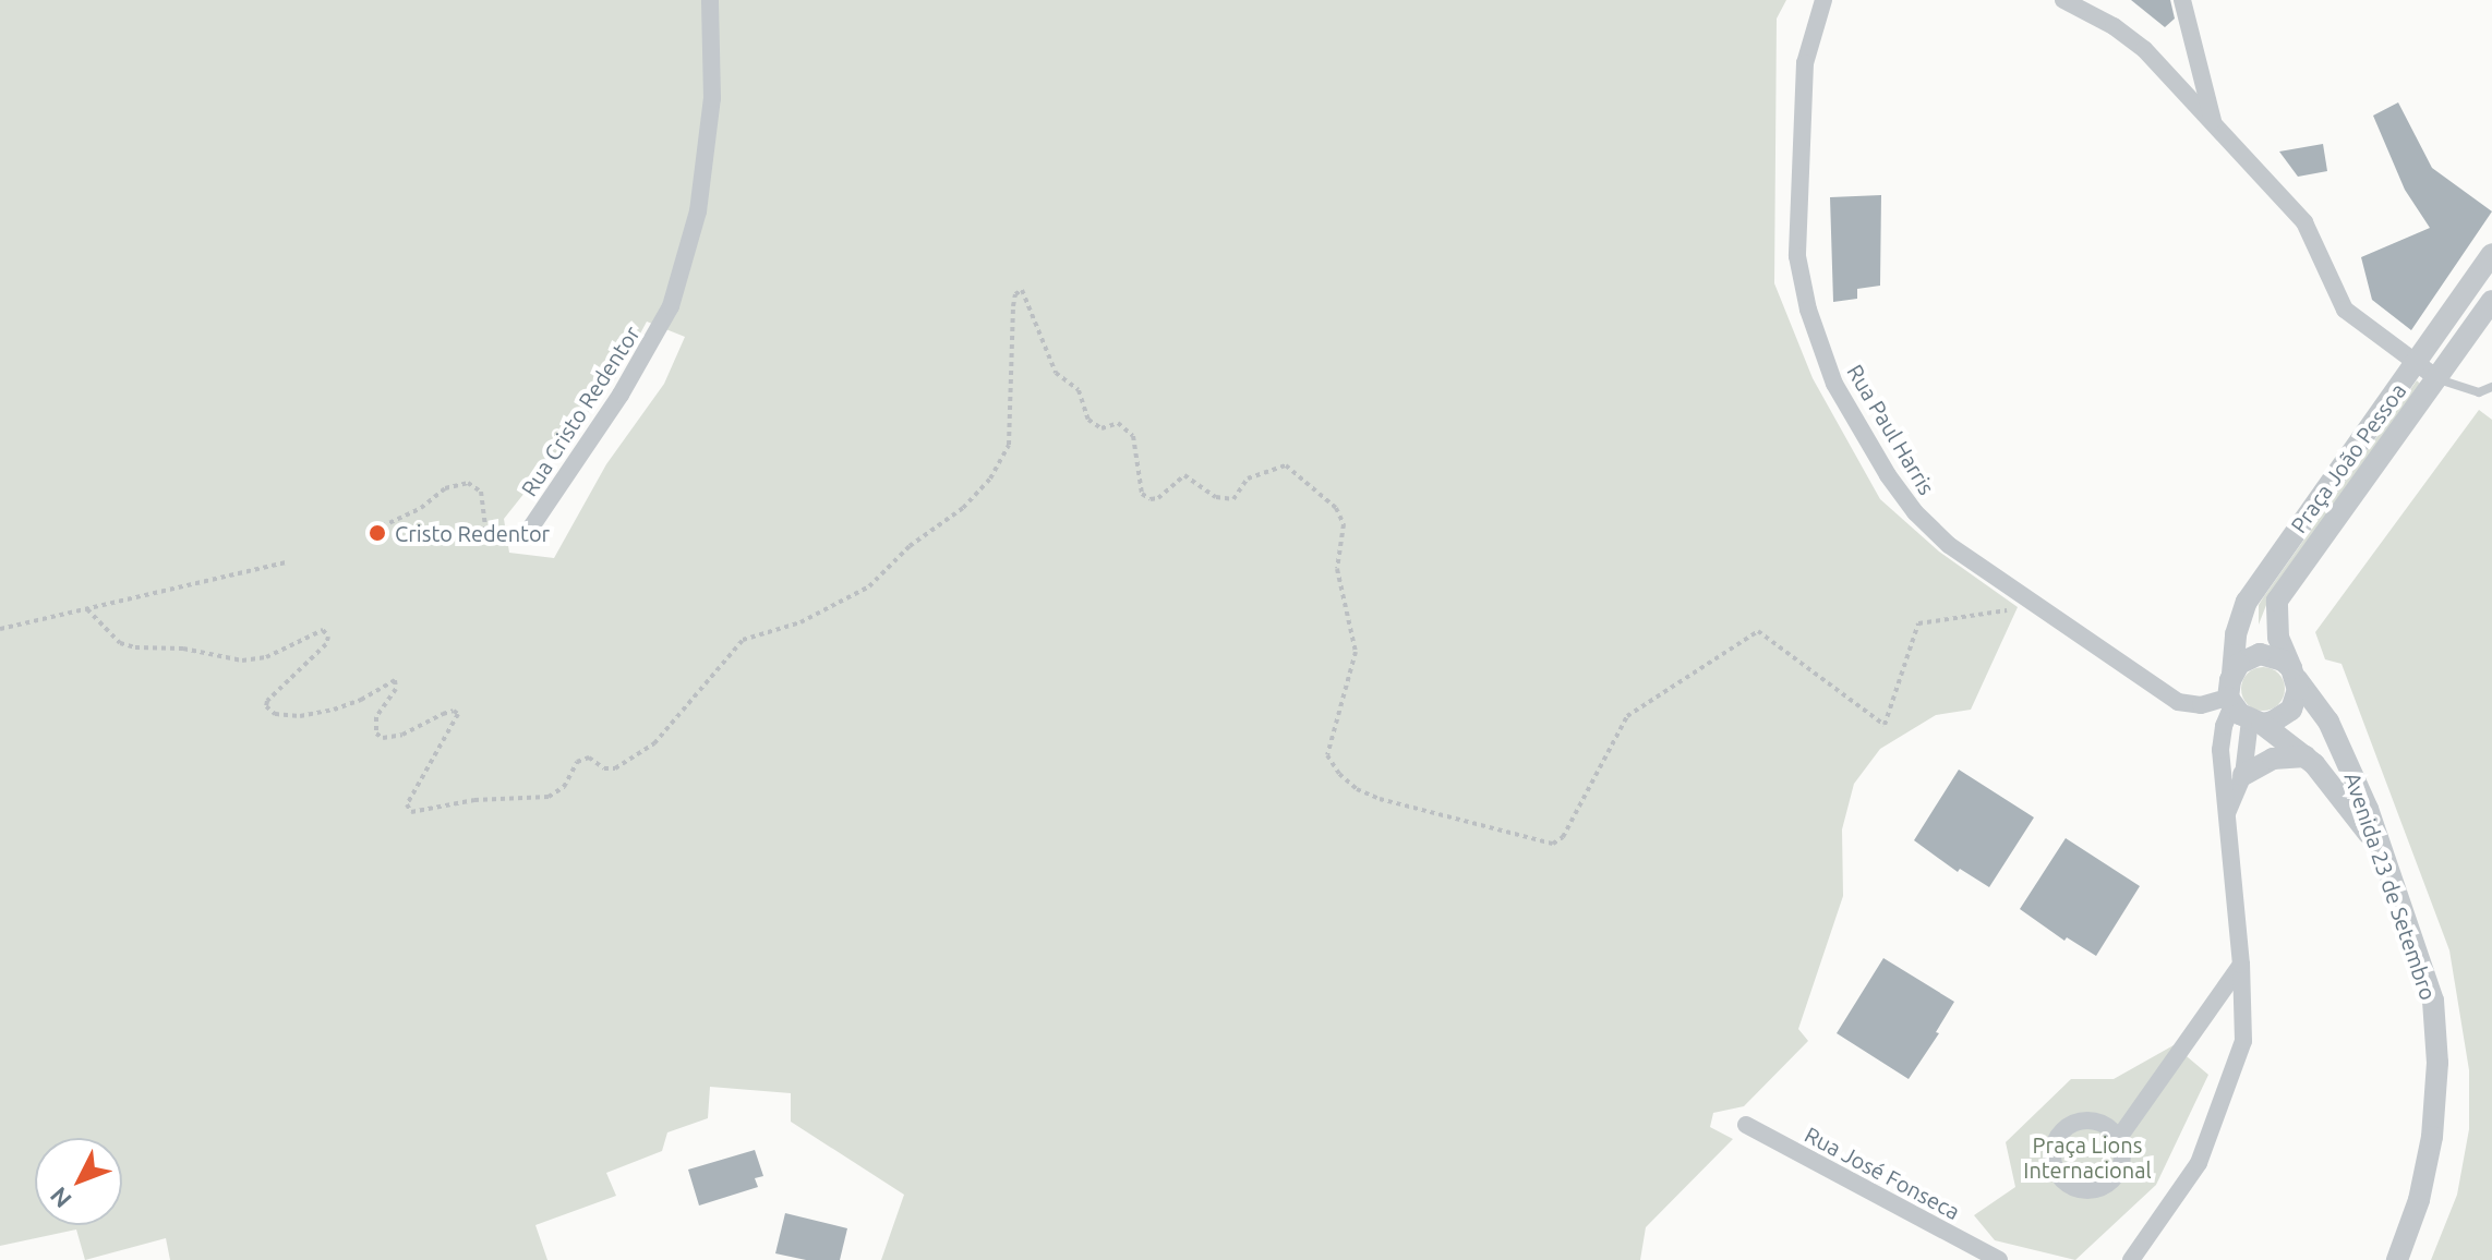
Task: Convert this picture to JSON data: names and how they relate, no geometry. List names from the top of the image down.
{
  "streets": {
    "street": [
      "Rua Cristo Redentor",
      "Rua Paul Harris",
      "Praça João Pessoa",
      "Avenida 23 de Setembro",
      "Rua José Fonseca"
    ]
  },
  "crossings": [
    ["Rua Paul Harris", "Praça João Pessoa"],
    ["Rua Paul Harris", "Avenida 23 de Setembro"],
    ["Praça João Pessoa", "Avenida 23 de Setembro"]
  ],
  "parks": ["Praça Lions Internacional"],
  "places": ["Cristo Redentor"],
  "north": "bottom left"
}
